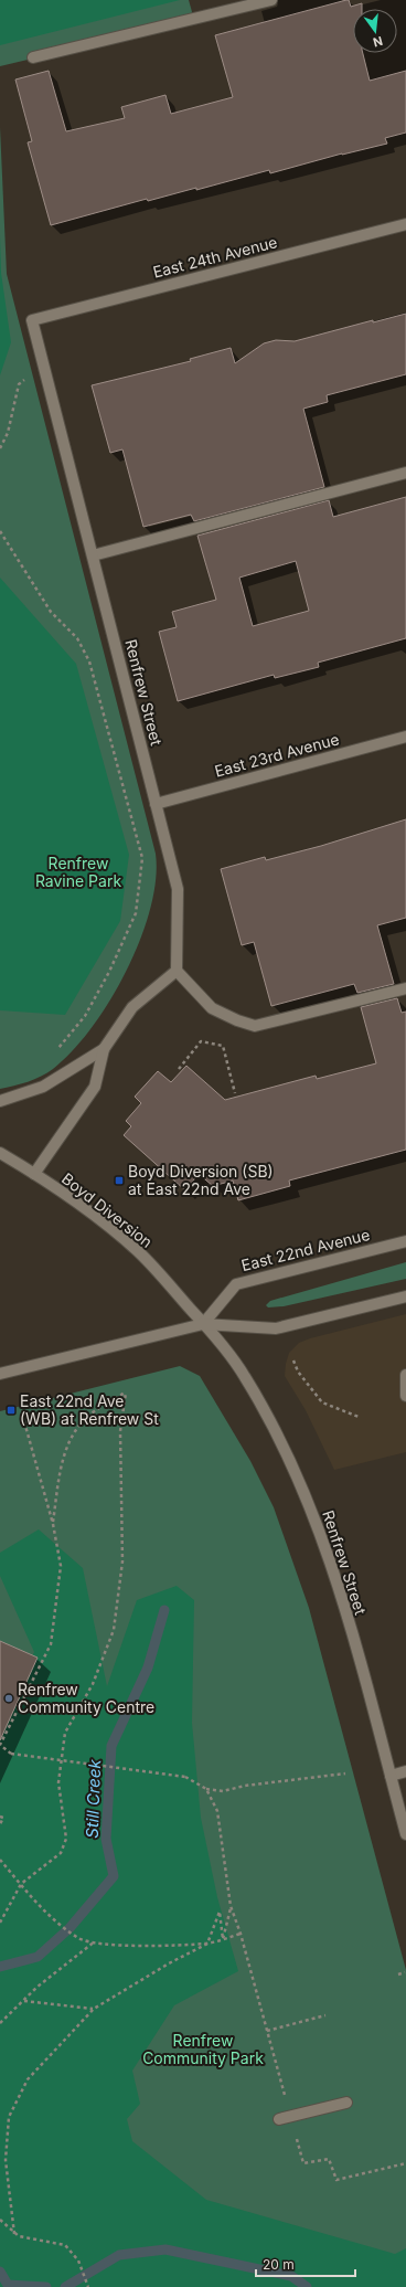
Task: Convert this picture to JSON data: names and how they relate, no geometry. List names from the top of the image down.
{
  "streets": {
    "street": [
      "East 24th Avenue",
      "Renfrew Street",
      "East 23rd Avenue",
      "Boyd Diversion",
      "East 22nd Avenue"
    ]
  },
  "crossings": [
    ["East 24th Avenue", "Renfrew Street"],
    ["Renfrew Street", "East 23rd Avenue"],
    ["Renfrew Street", "Boyd Diversion"],
    ["Renfrew Street", "East 22nd Avenue"],
    ["Boyd Diversion", "East 22nd Avenue"]
  ],
  "water": ["Still Creek"],
  "parks": ["Renfrew Ravine Park", "Renfrew Community Park"],
  "places": {
    "transit": ["Boyd Diversion (SB) at East 22nd Ave", "East 22nd Ave (WB) at Renfrew St"],
    "other": ["Renfrew Community Centre"]
  },
  "scale_bar": "20 m",
  "north": "bottom"
}
